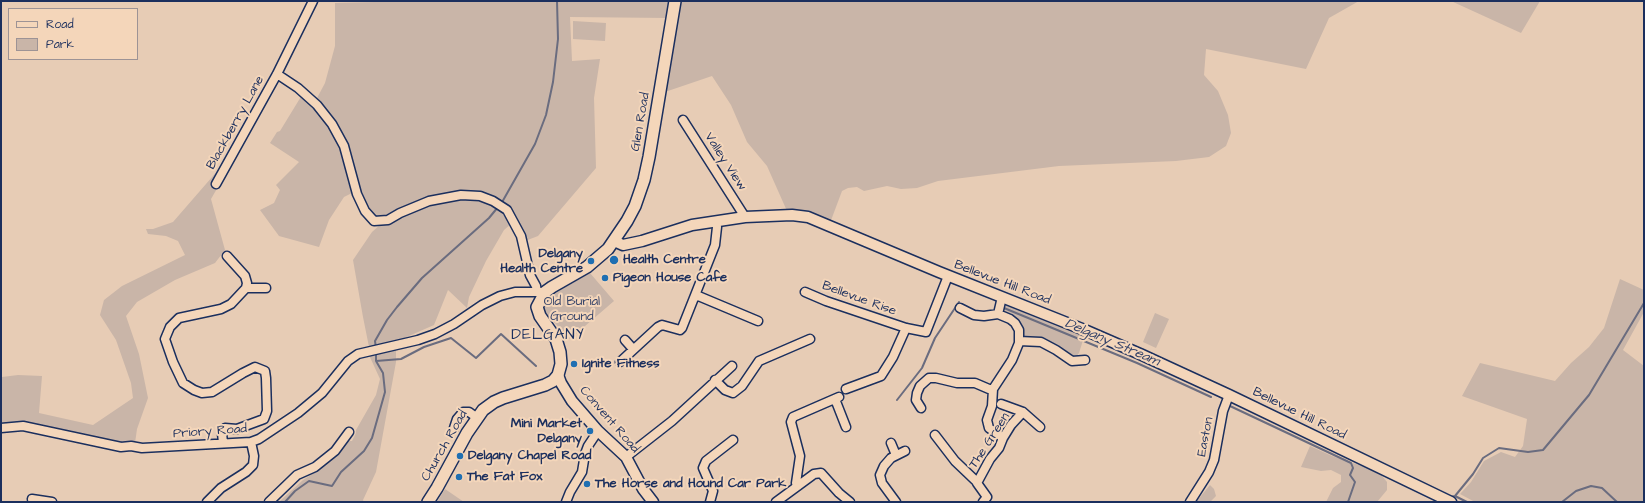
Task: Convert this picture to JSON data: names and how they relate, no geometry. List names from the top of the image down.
{
  "streets": {
    "main road": ["Glen Road", "Church Road"],
    "street": [
      "Blackberry Lane",
      "Valley View",
      "Bellevue Hill Road",
      "Bellevue Rise",
      "Convent Road",
      "Priory Road",
      "Easton",
      "The Green"
    ]
  },
  "crossings": [
    ["Glen Road", "Blackberry Lane"],
    ["Glen Road", "Bellevue Hill Road"],
    ["Glen Road", "Priory Road"],
    ["Blackberry Lane", "Priory Road"],
    ["Valley View", "Bellevue Hill Road"],
    ["Bellevue Hill Road", "Bellevue Rise"],
    ["Bellevue Hill Road", "Easton"],
    ["Convent Road", "Church Road"]
  ],
  "districts": ["DELGANY"],
  "water": ["Delgany Stream"],
  "parks": ["Old Burial Ground"],
  "places": [
    "Health Centre",
    "Delgany Health Centre",
    "Pigeon House Cafe",
    "Ignite Fitness",
    "Mini Market Delgany",
    "Delgany Chapel Road",
    "The Fat Fox",
    "The Horse and Hound Car Park"
  ],
  "legend": ["Road", "Park"]
}
